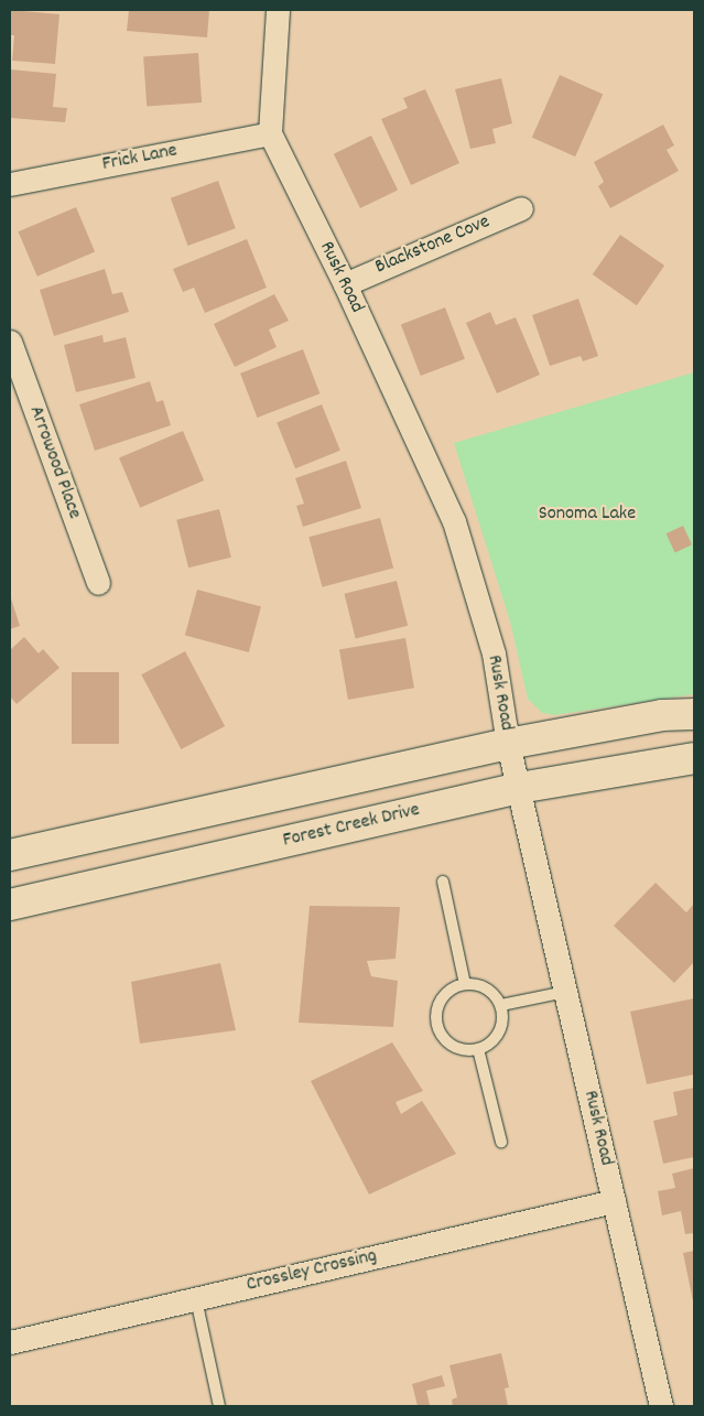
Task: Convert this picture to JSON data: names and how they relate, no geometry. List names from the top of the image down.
{
  "streets": {
    "street": [
      "Frick Lane",
      "Blackstone Cove",
      "Rusk Road",
      "Arrowood Place",
      "Forest Creek Drive",
      "Crossley Crossing"
    ]
  },
  "crossings": [
    ["Frick Lane", "Rusk Road"],
    ["Blackstone Cove", "Rusk Road"],
    ["Rusk Road", "Forest Creek Drive"],
    ["Rusk Road", "Crossley Crossing"]
  ],
  "parks": ["Sonoma Lake"]
}
